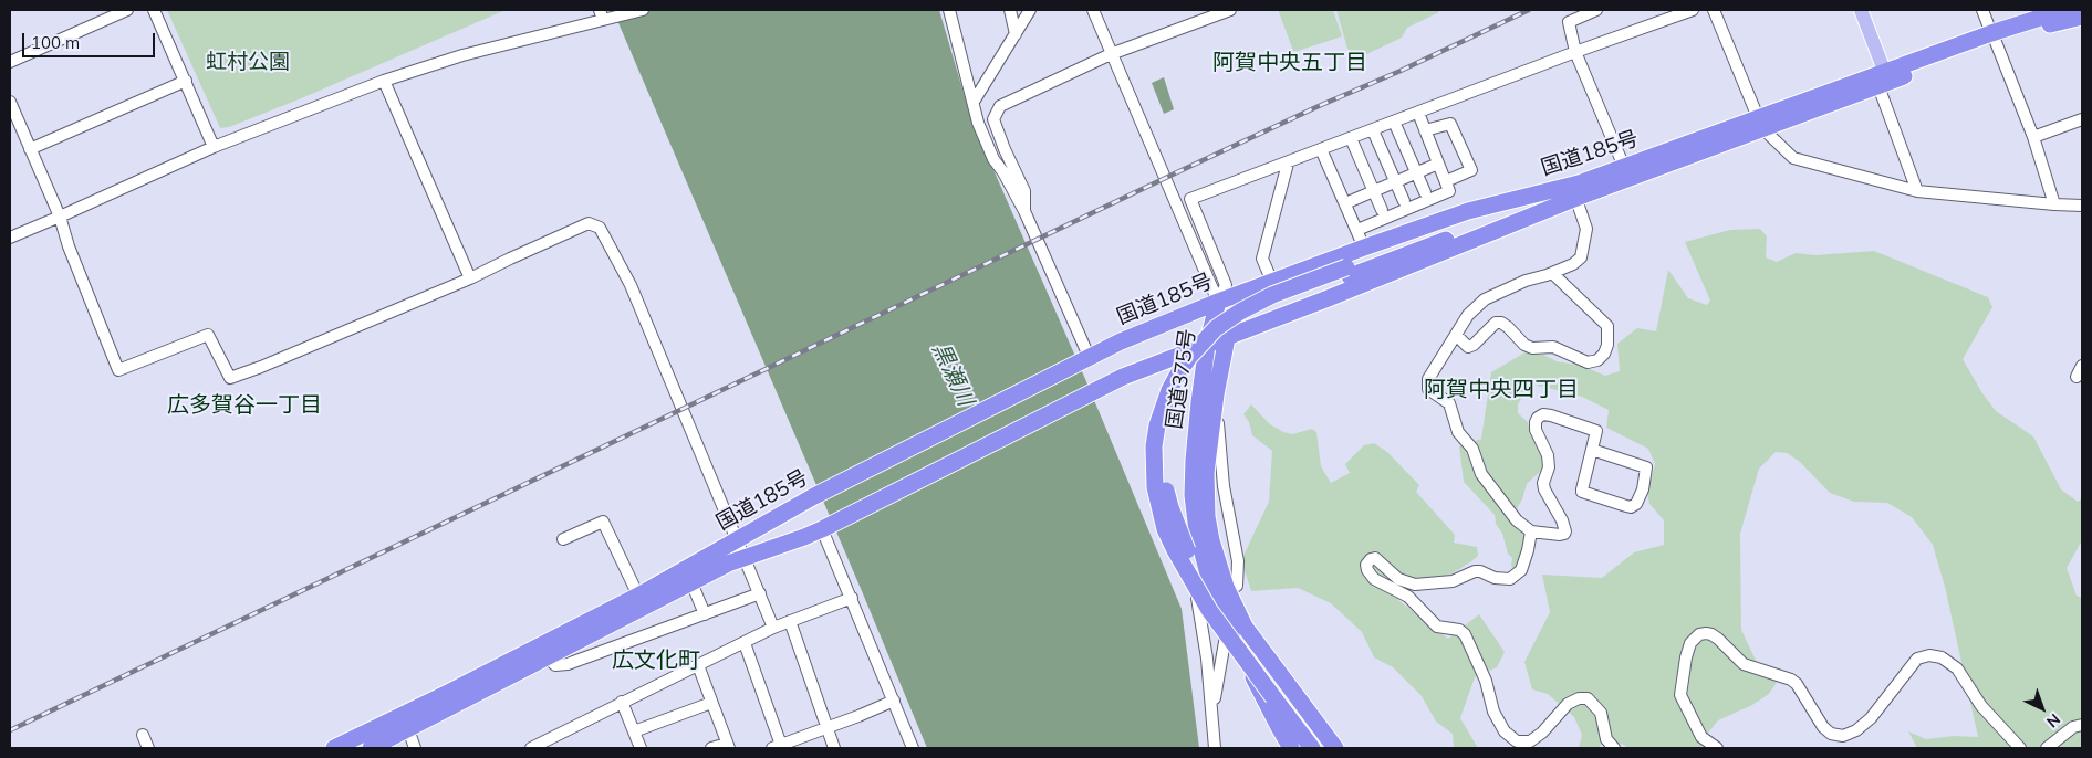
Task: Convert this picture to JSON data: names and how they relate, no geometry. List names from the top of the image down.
{
  "streets": {
    "highway": ["国道185号", "国道375号"]
  },
  "crossings": [
    ["国道185号", "国道375号"]
  ],
  "districts": [
    "阿賀中央五丁目",
    "阿賀中央四丁目",
    "広多賀谷一丁目",
    "広文化町"
  ],
  "water": ["黒瀬川"],
  "parks": ["虹村公園"],
  "scale_bar": "100 m",
  "north": "bottom right"
}
